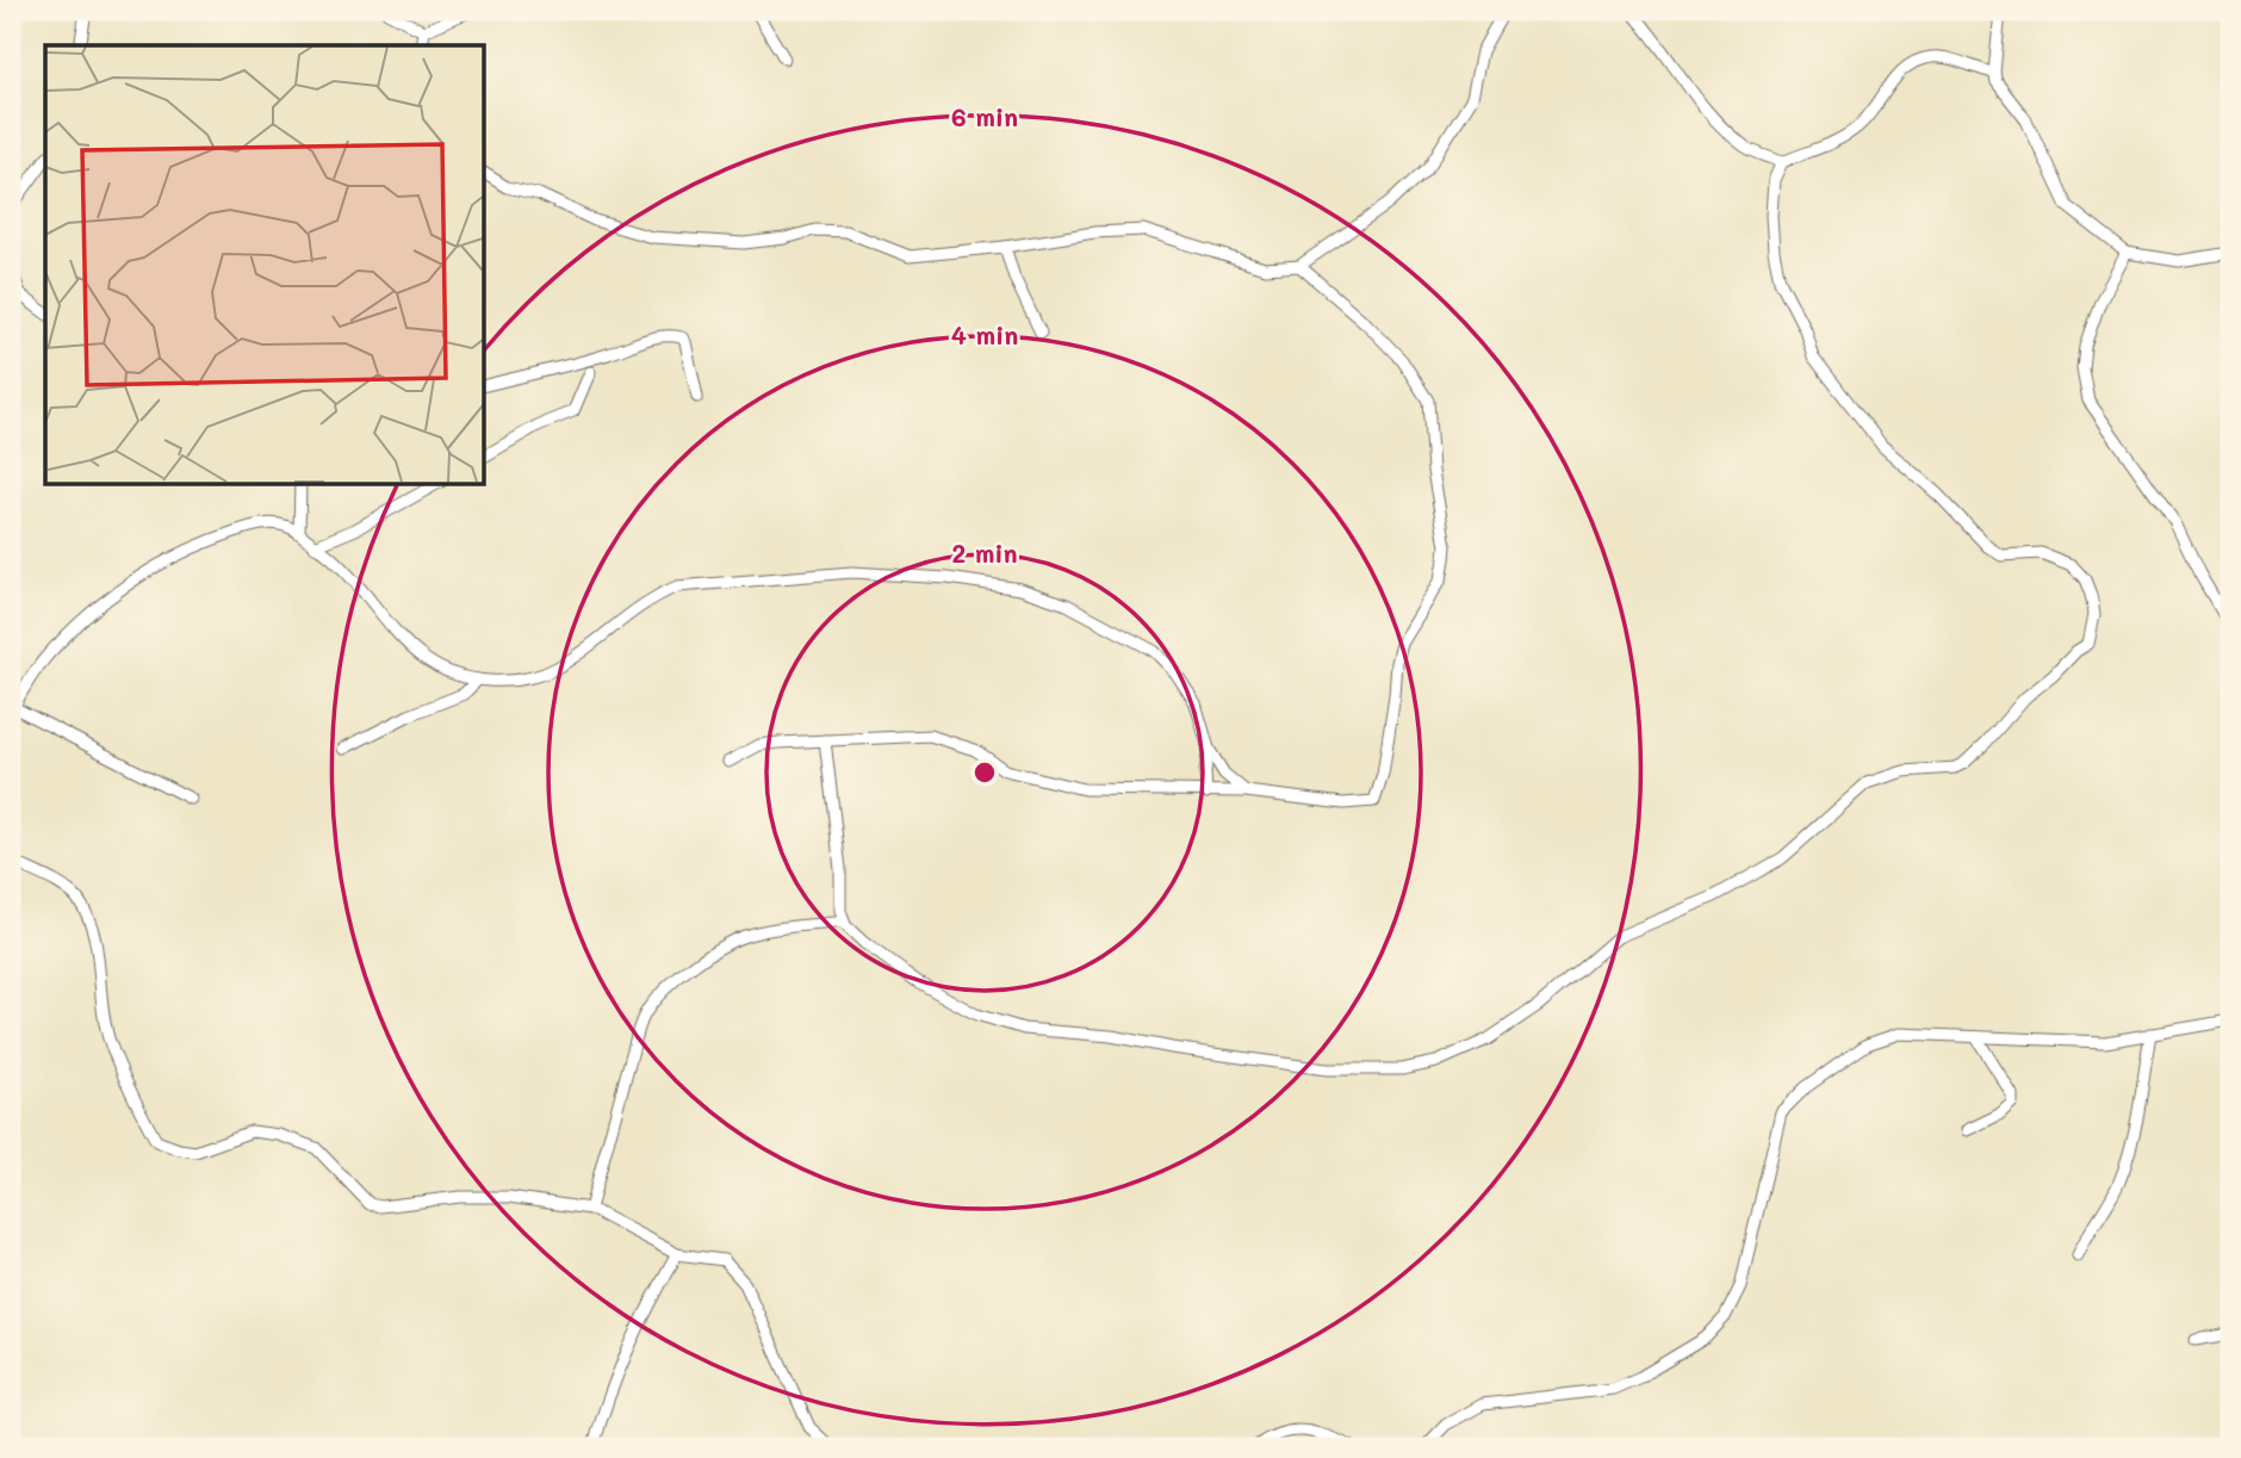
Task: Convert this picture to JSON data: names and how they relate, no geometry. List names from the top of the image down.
{
  "rings": ["6 min", "4 min", "2 min"]
}
